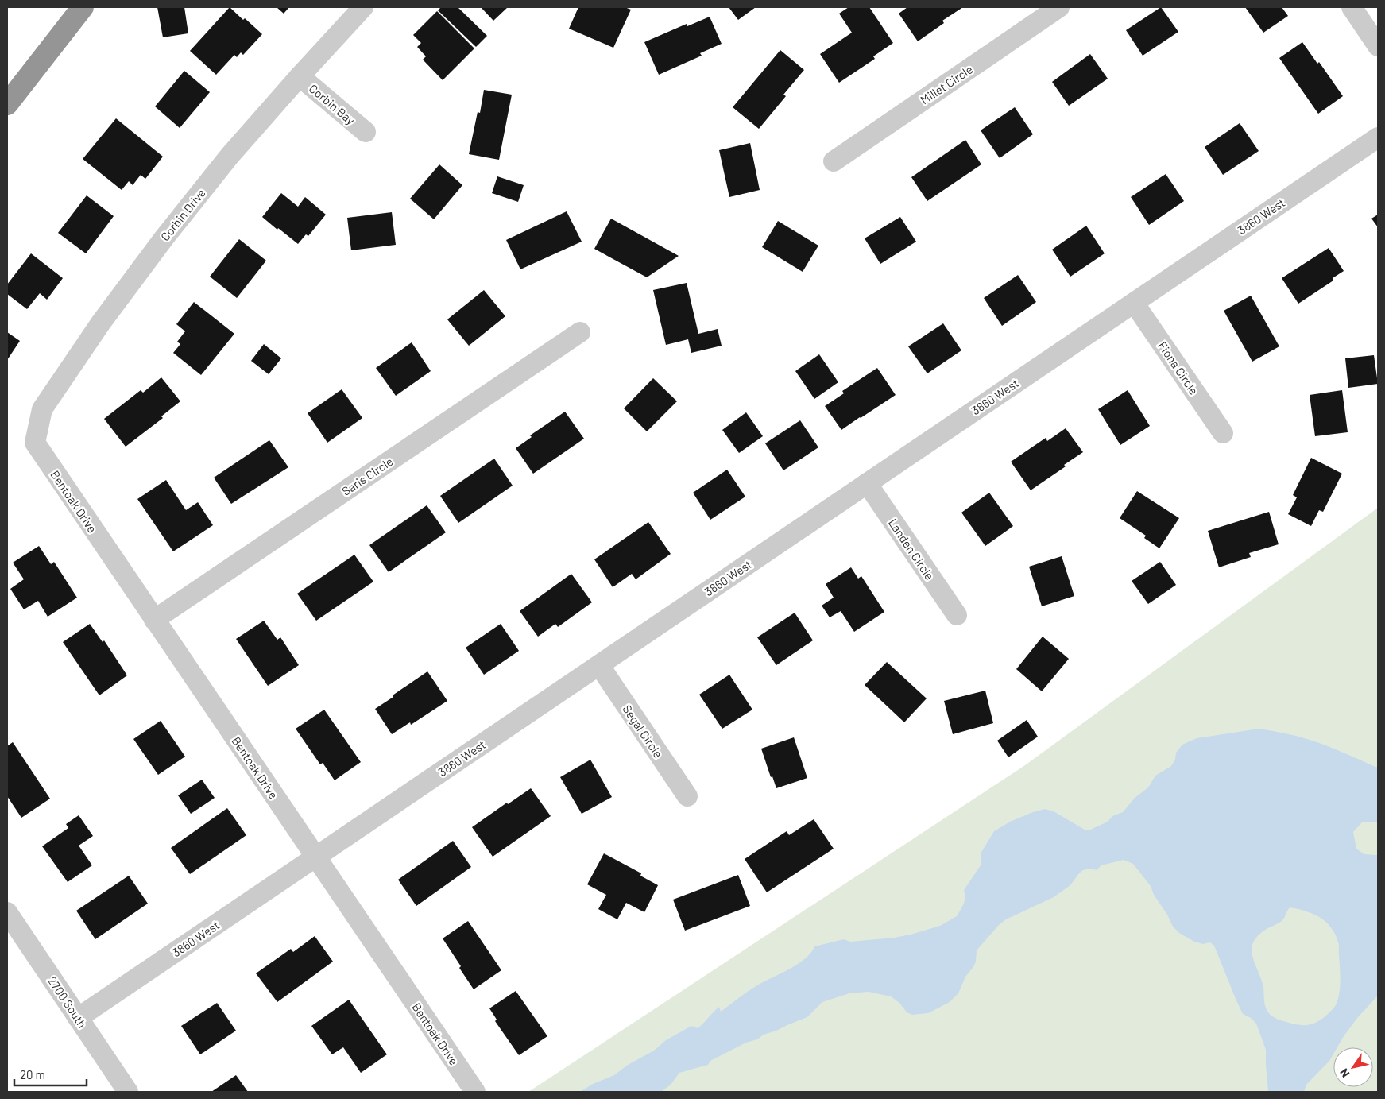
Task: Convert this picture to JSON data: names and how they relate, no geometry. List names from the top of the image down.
{
  "streets": {
    "street": [
      "Millet Circle",
      "Corbin Bay",
      "Corbin Drive",
      "3860 West",
      "Fiona Circle",
      "Saris Circle",
      "Bentoak Drive",
      "Landen Circle",
      "Segal Circle",
      "2700 South"
    ]
  },
  "crossings": [
    ["Corbin Bay", "Corbin Drive"],
    ["Corbin Drive", "Bentoak Drive"],
    ["3860 West", "Fiona Circle"],
    ["3860 West", "Bentoak Drive"],
    ["3860 West", "Landen Circle"],
    ["3860 West", "Segal Circle"],
    ["3860 West", "2700 South"],
    ["Saris Circle", "Bentoak Drive"]
  ],
  "scale_bar": "20 m",
  "north": "bottom left"
}
